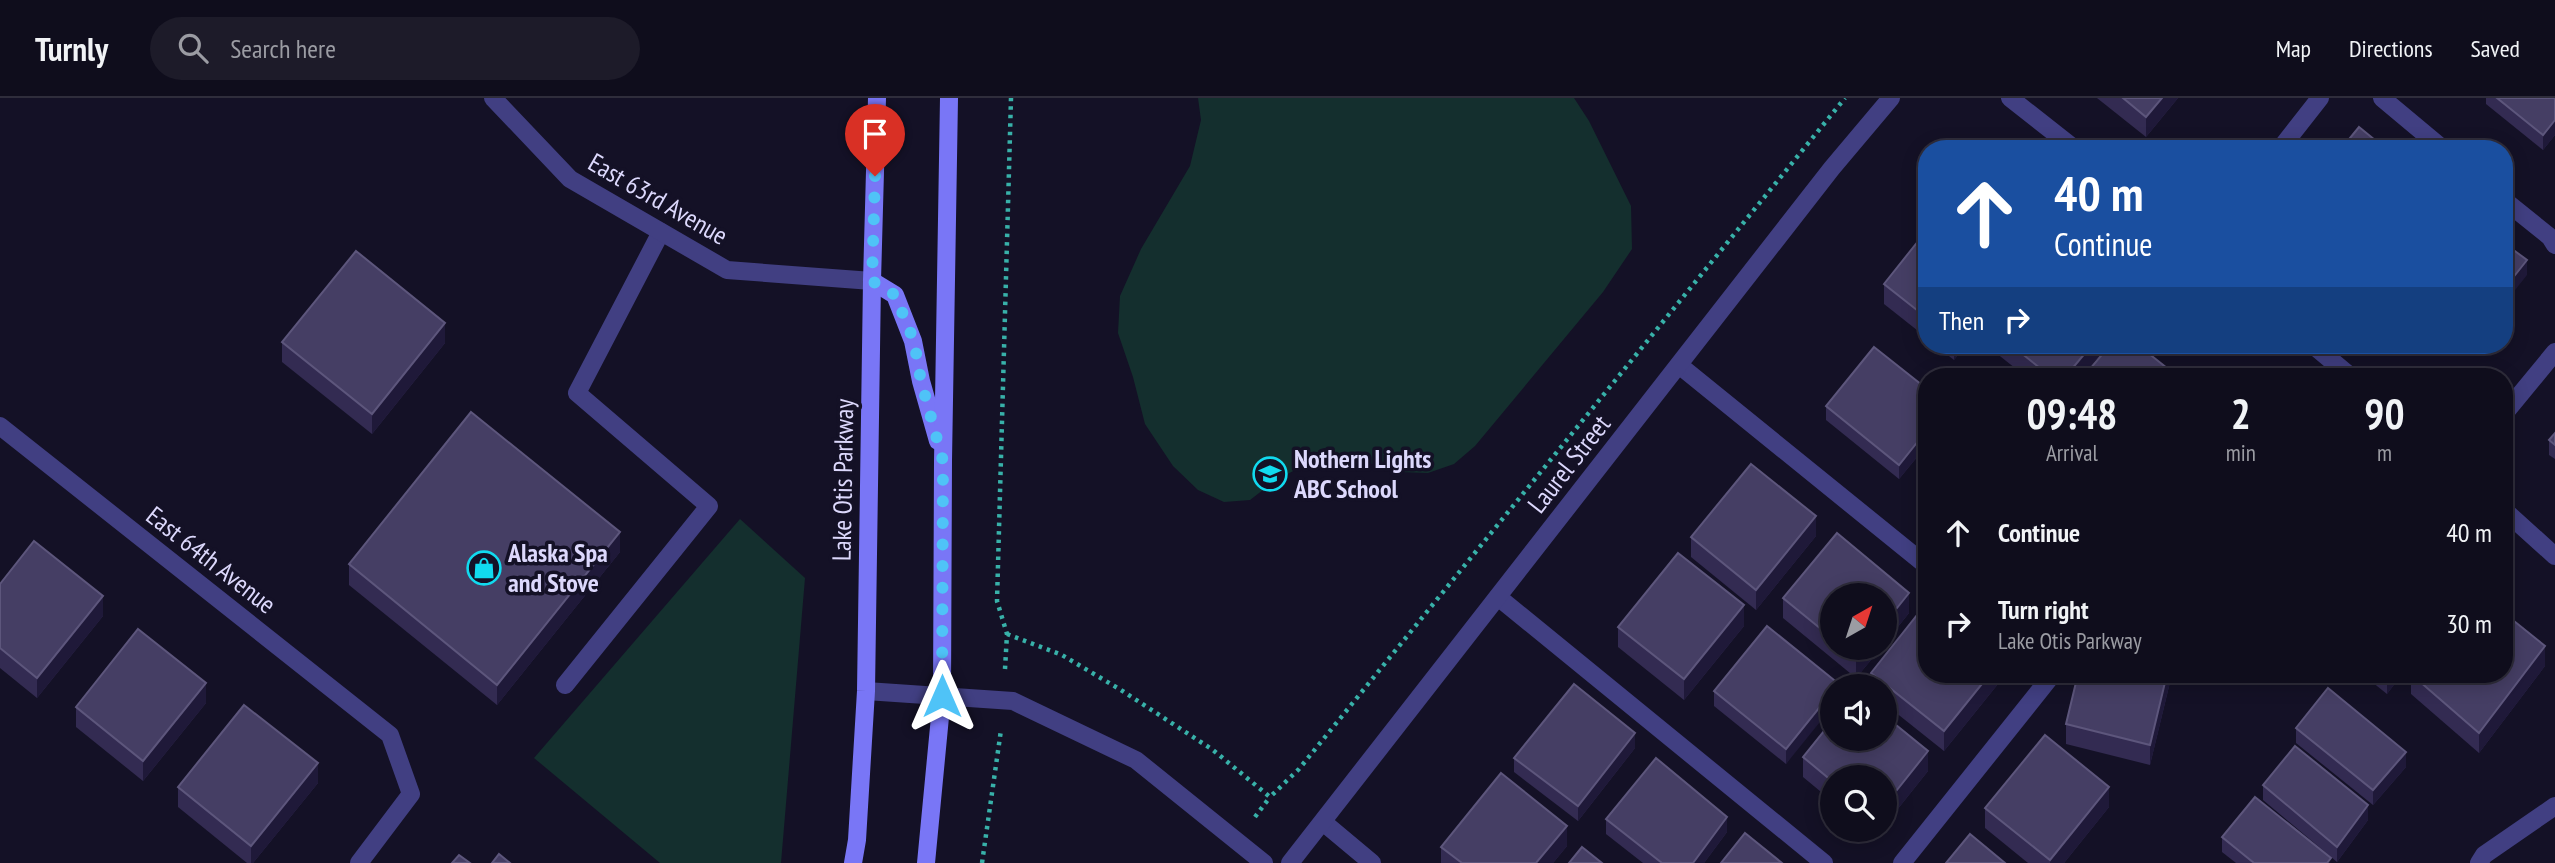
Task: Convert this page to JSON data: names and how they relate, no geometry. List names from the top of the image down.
{
  "streets": {
    "main road": ["Lake Otis Parkway"],
    "street": ["East 63rd Avenue", "Laurel Street", "East 64th Avenue"]
  },
  "crossings": [
    ["East 63rd Avenue", "Lake Otis Parkway"]
  ],
  "places": {
    "school or university": ["Nothern Lights ABC School"],
    "shop": ["Alaska Spa and Stove"]
  },
  "north": "top right",
  "page": {
    "header": "Turnly",
    "search": "Search here",
    "nav": ["Map", "Directions", "Saved"],
    "turn": ["40 m", "Continue"],
    "then": "Then",
    "eta": [
      "09:48",
      "Arrival",
      "2",
      "min",
      "90",
      "m"
    ],
    "list": [
      {
        "name": "Continue",
        "value": "40 m"
      },
      {
        "name": "Turn right",
        "note": "Lake Otis Parkway",
        "value": "30 m"
      }
    ]
  }
}
